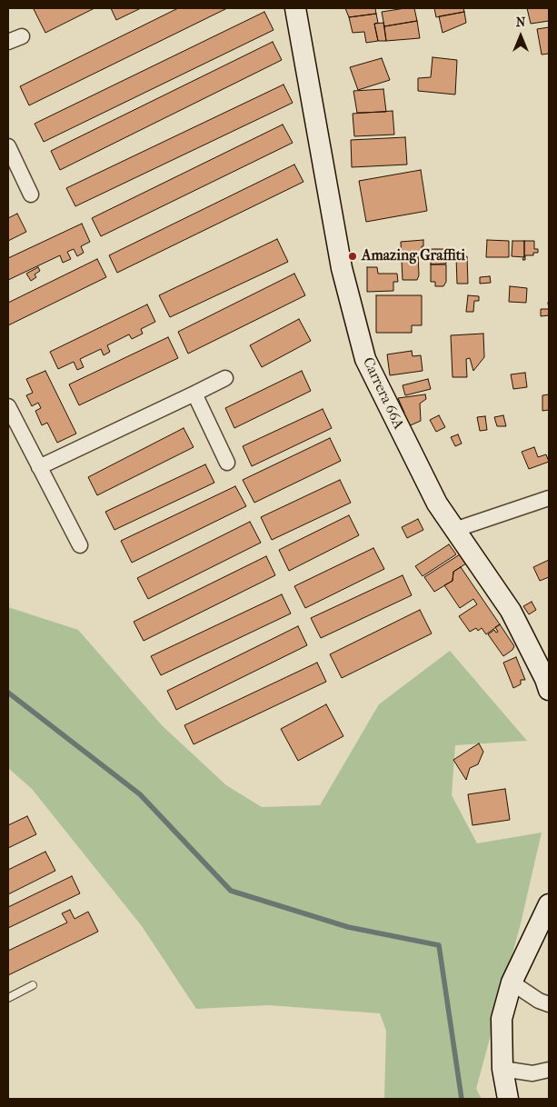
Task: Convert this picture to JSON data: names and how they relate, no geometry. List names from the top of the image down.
{
  "streets": {
    "street": ["Carrera 66A"]
  },
  "places": ["Amazing Graffiti"],
  "north": "top"
}
